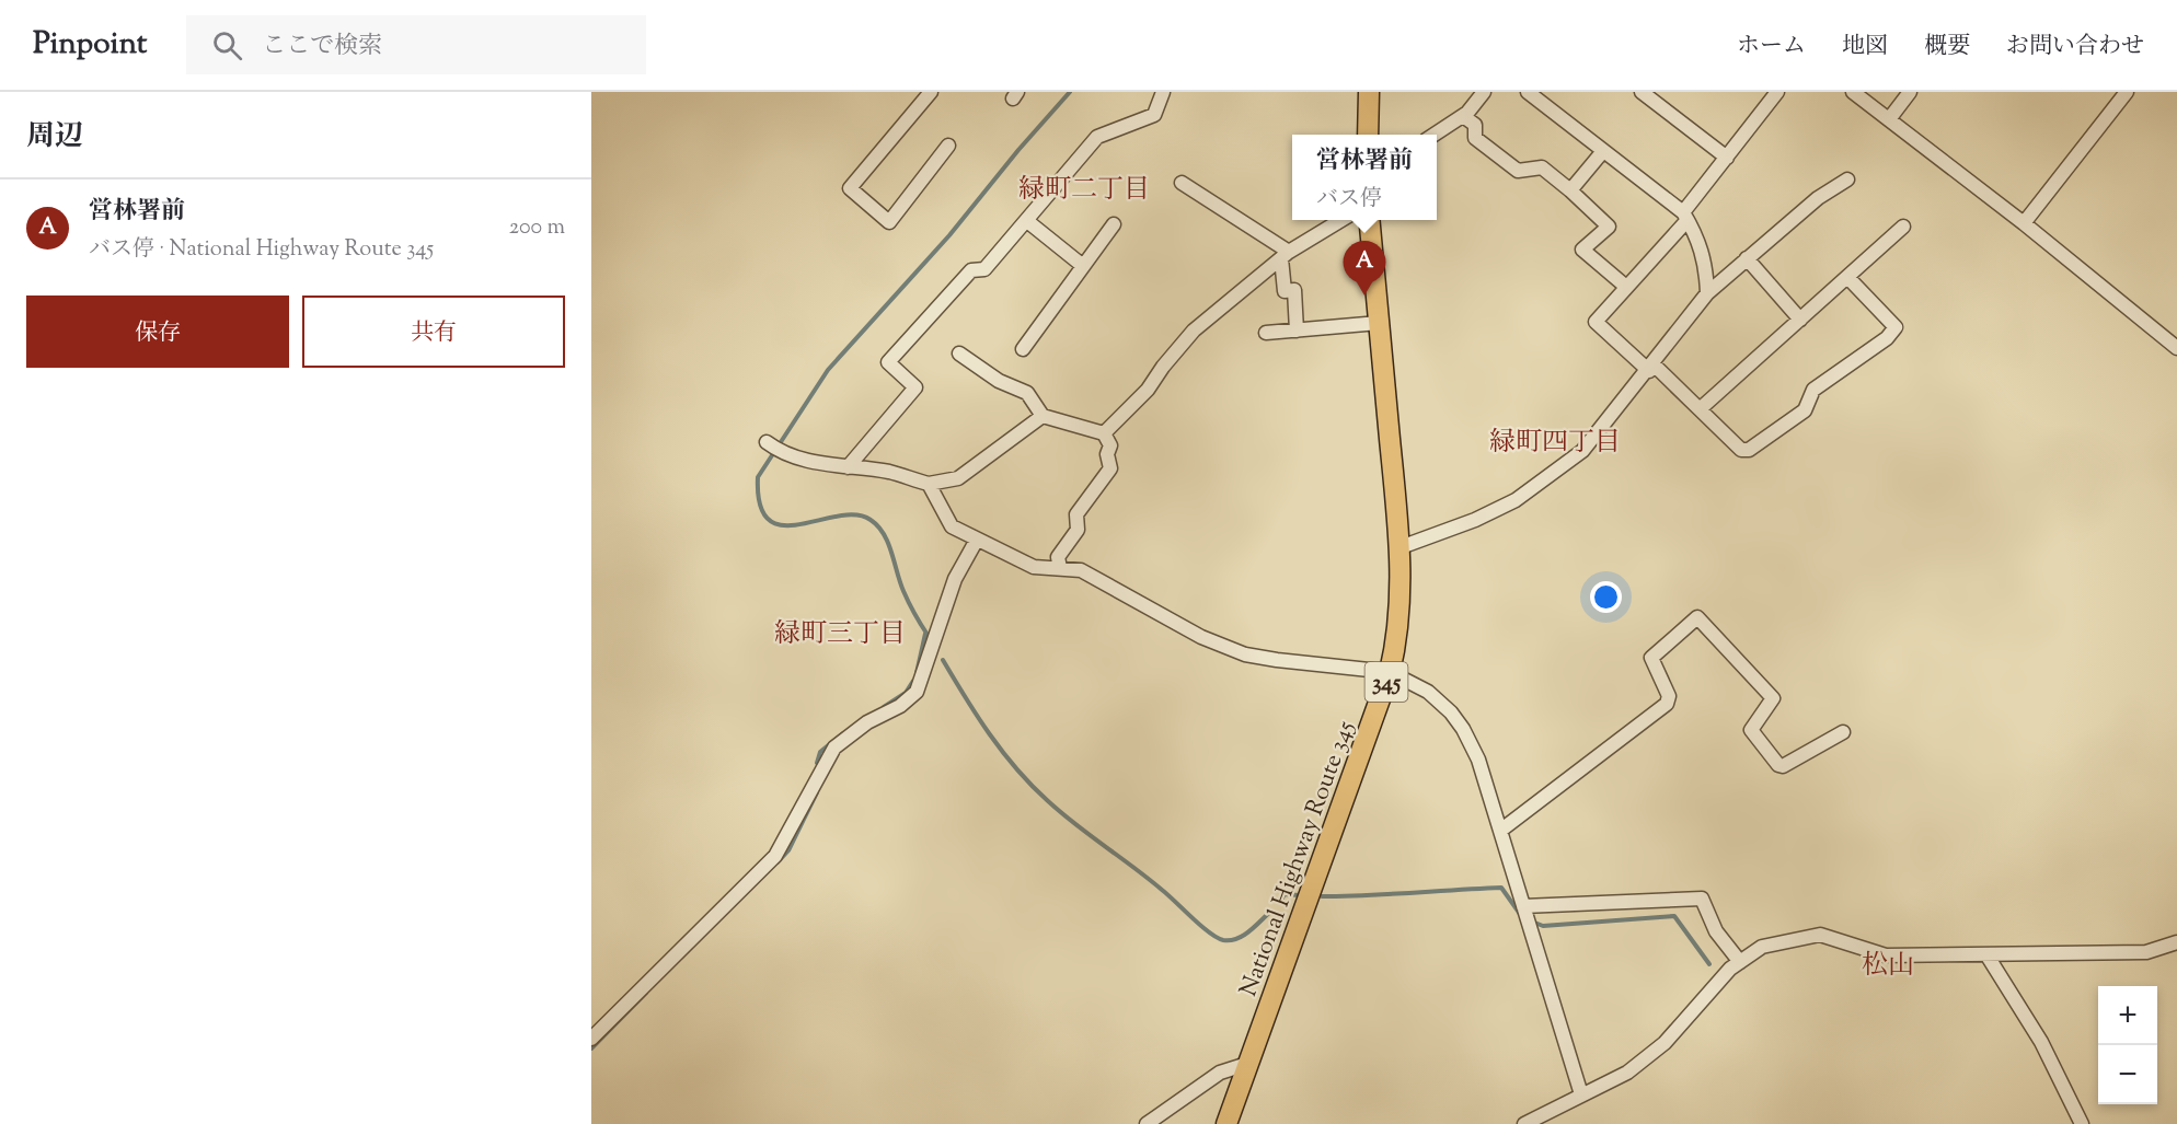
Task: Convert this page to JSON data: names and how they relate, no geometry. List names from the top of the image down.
{
  "streets": {
    "highway": ["345", "National Highway Route 345"]
  },
  "districts": [
    "緑町二丁目",
    "緑町四丁目",
    "緑町三丁目",
    "松山"
  ],
  "page": {
    "header": "Pinpoint",
    "search": "ここで検索",
    "nav": [
      "ホーム",
      "地図",
      "概要",
      "お問い合わせ"
    ],
    "heading": "周辺",
    "popup": ["営林署前", "バス停"],
    "list": [
      {
        "mark": "A",
        "name": "営林署前",
        "note": "バス停 · National Highway Route 345",
        "value": "200 m"
      }
    ],
    "pins": "A",
    "buttons": ["保存", "共有"],
    "map_buttons": ["+", "−"]
  }
}
